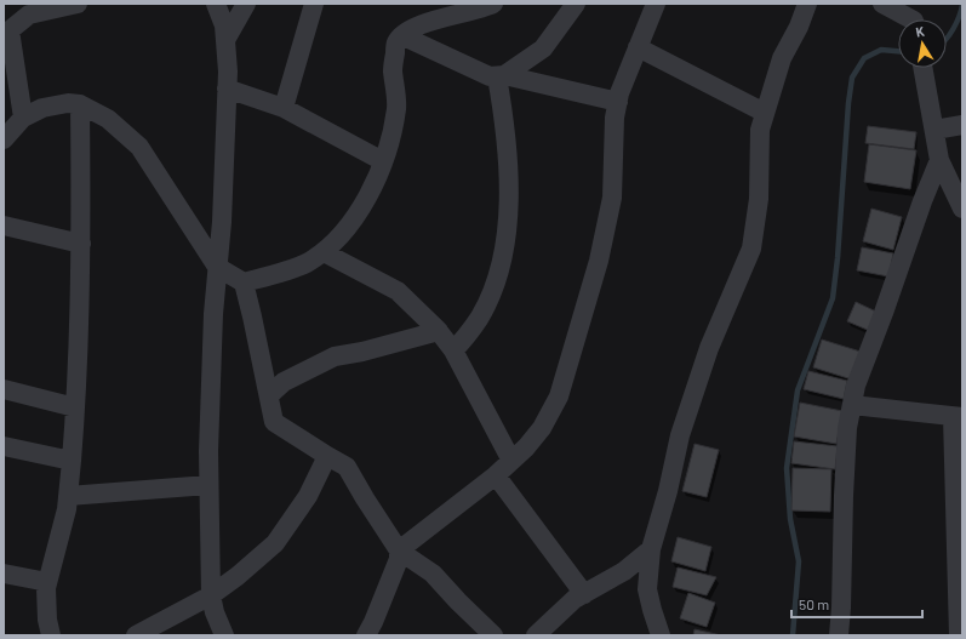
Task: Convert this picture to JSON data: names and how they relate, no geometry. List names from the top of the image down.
{
  "scale_bar": "50 m",
  "north": "top"
}
